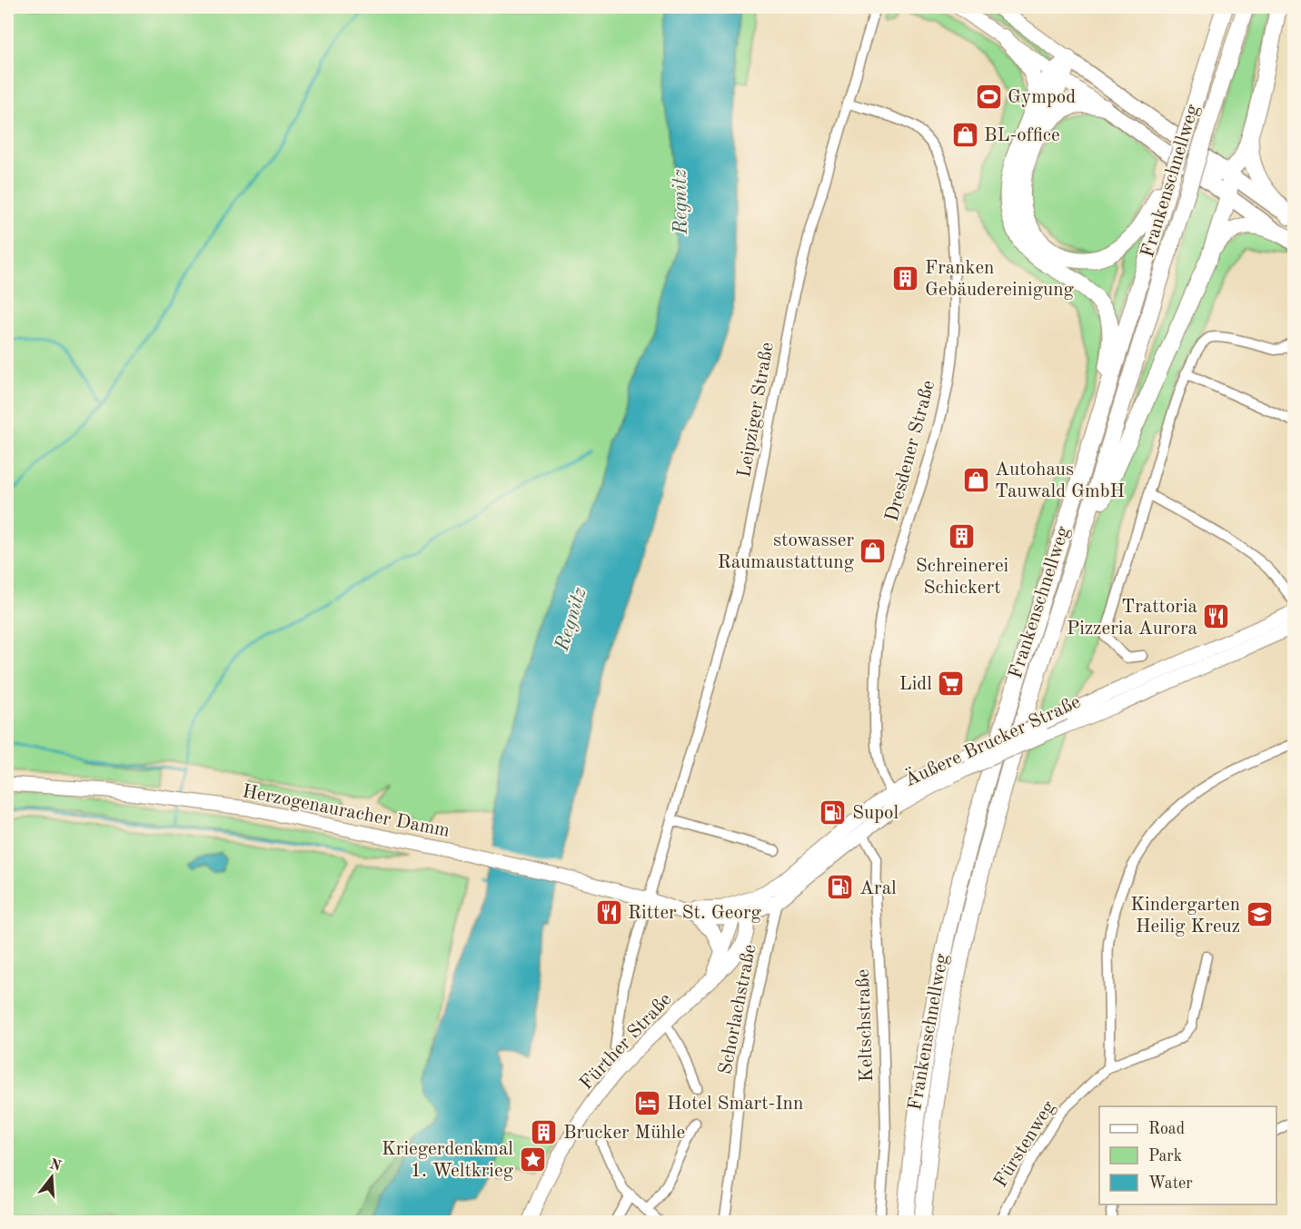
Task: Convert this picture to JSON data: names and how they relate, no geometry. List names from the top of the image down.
{
  "streets": {
    "highway": ["Frankenschnellweg"],
    "main road": ["Äußere Brucker Straße", "Herzogenauracher Damm", "Fürther Straße"],
    "street": [
      "Leipziger Straße",
      "Dresdener Straße",
      "Schorlachstraße",
      "Keltschstraße",
      "Fürstenweg"
    ]
  },
  "crossings": [
    ["Leipziger Straße", "Dresdener Straße"],
    ["Leipziger Straße", "Herzogenauracher Damm"],
    ["Leipziger Straße", "Fürther Straße"],
    ["Dresdener Straße", "Äußere Brucker Straße"],
    ["Äußere Brucker Straße", "Herzogenauracher Damm"],
    ["Äußere Brucker Straße", "Schorlachstraße"],
    ["Äußere Brucker Straße", "Keltschstraße"],
    ["Äußere Brucker Straße", "Fürther Straße"],
    ["Herzogenauracher Damm", "Fürther Straße"]
  ],
  "water": ["Regnitz"],
  "places": {
    "sports": ["Gympod"],
    "shop": ["BL-office", "Autohaus Tauwald GmbH", "stowasser Raumaustattung"],
    "building": ["Franken Gebäudereinigung", "Schreinerei Schickert", "Brucker Mühle"],
    "restaurant": ["Trattoria Pizzeria Aurora", "Ritter St. Georg"],
    "supermarket": ["Lidl"],
    "fuel station": ["Supol", "Aral"],
    "school or university": ["Kindergarten Heilig Kreuz"],
    "hotel": ["Hotel Smart-Inn"],
    "place": ["Kriegerdenkmal 1. Weltkrieg"]
  },
  "legend": ["Road", "Park", "Water"],
  "north": "top"
}
